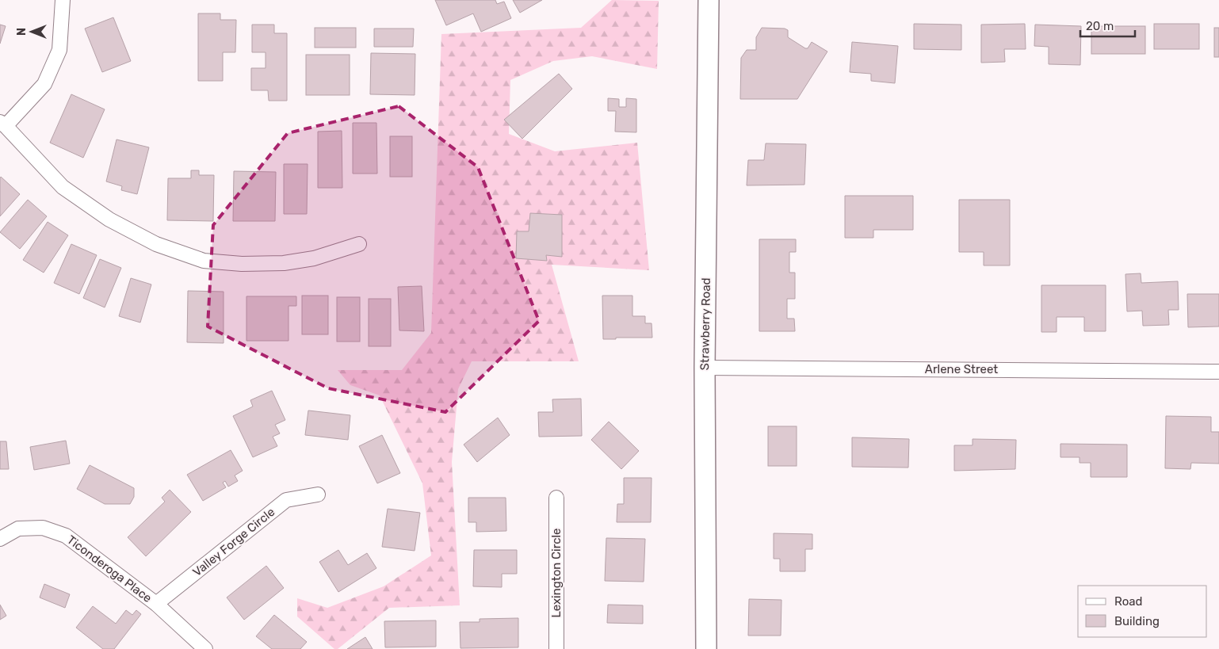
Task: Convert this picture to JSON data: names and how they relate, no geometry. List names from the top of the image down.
{
  "streets": {
    "street": [
      "Strawberry Road",
      "Arlene Street",
      "Valley Forge Circle",
      "Ticonderoga Place",
      "Lexington Circle"
    ]
  },
  "crossings": [
    ["Strawberry Road", "Arlene Street"],
    ["Valley Forge Circle", "Ticonderoga Place"]
  ],
  "legend": ["Road", "Building"],
  "scale_bar": "20 m",
  "north": "left"
}
